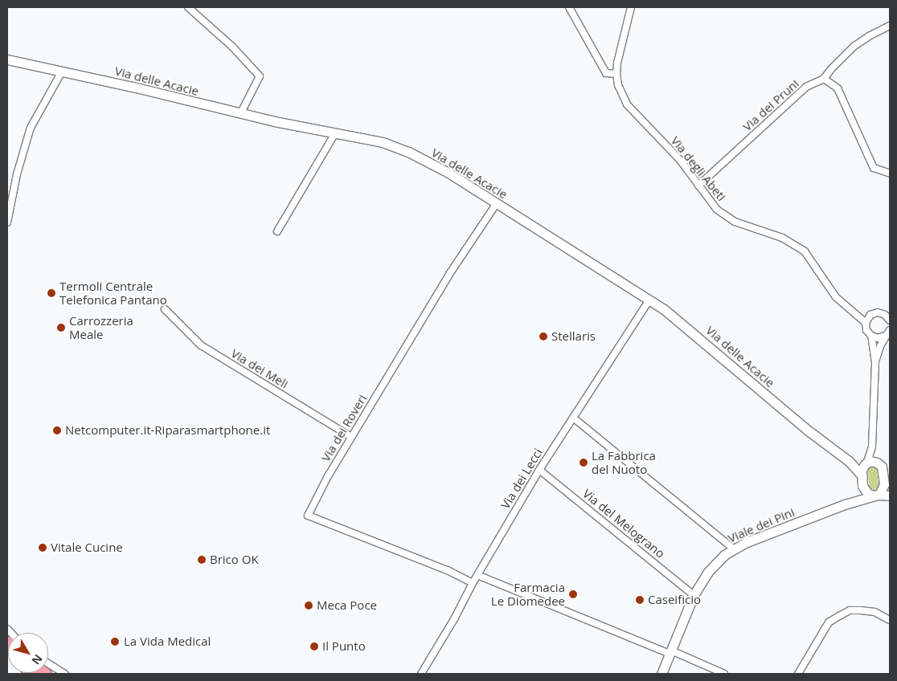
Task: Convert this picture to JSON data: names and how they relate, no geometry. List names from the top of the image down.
{
  "streets": {
    "street": [
      "Via delle Acacie",
      "Via dei Pruni",
      "Via degli Abeti",
      "Via dei Meli",
      "Via dei Roveri",
      "Via dei Lecci",
      "Via del Melograno",
      "Viale dei Pini"
    ]
  },
  "crossings": [
    ["Via delle Acacie", "Via degli Abeti"],
    ["Via delle Acacie", "Via dei Roveri"],
    ["Via delle Acacie", "Via dei Lecci"],
    ["Via delle Acacie", "Viale dei Pini"],
    ["Via dei Pruni", "Via degli Abeti"],
    ["Via degli Abeti", "Viale dei Pini"],
    ["Via dei Meli", "Via dei Roveri"],
    ["Via dei Roveri", "Via dei Lecci"],
    ["Via dei Lecci", "Via del Melograno"],
    ["Via del Melograno", "Viale dei Pini"]
  ],
  "places": [
    "Termoli Centrale Telefonica Pantano",
    "Carrozzeria Meale",
    "Stellaris",
    "Netcomputer.it-Riparasmartphone.it",
    "La Fabbrica del Nuoto",
    "Vitale Cucine",
    "Brico OK",
    "Farmacia Le Diomedee",
    "Caseificio",
    "Meca Poce",
    "La Vida Medical",
    "Il Punto"
  ],
  "north": "bottom right"
}
